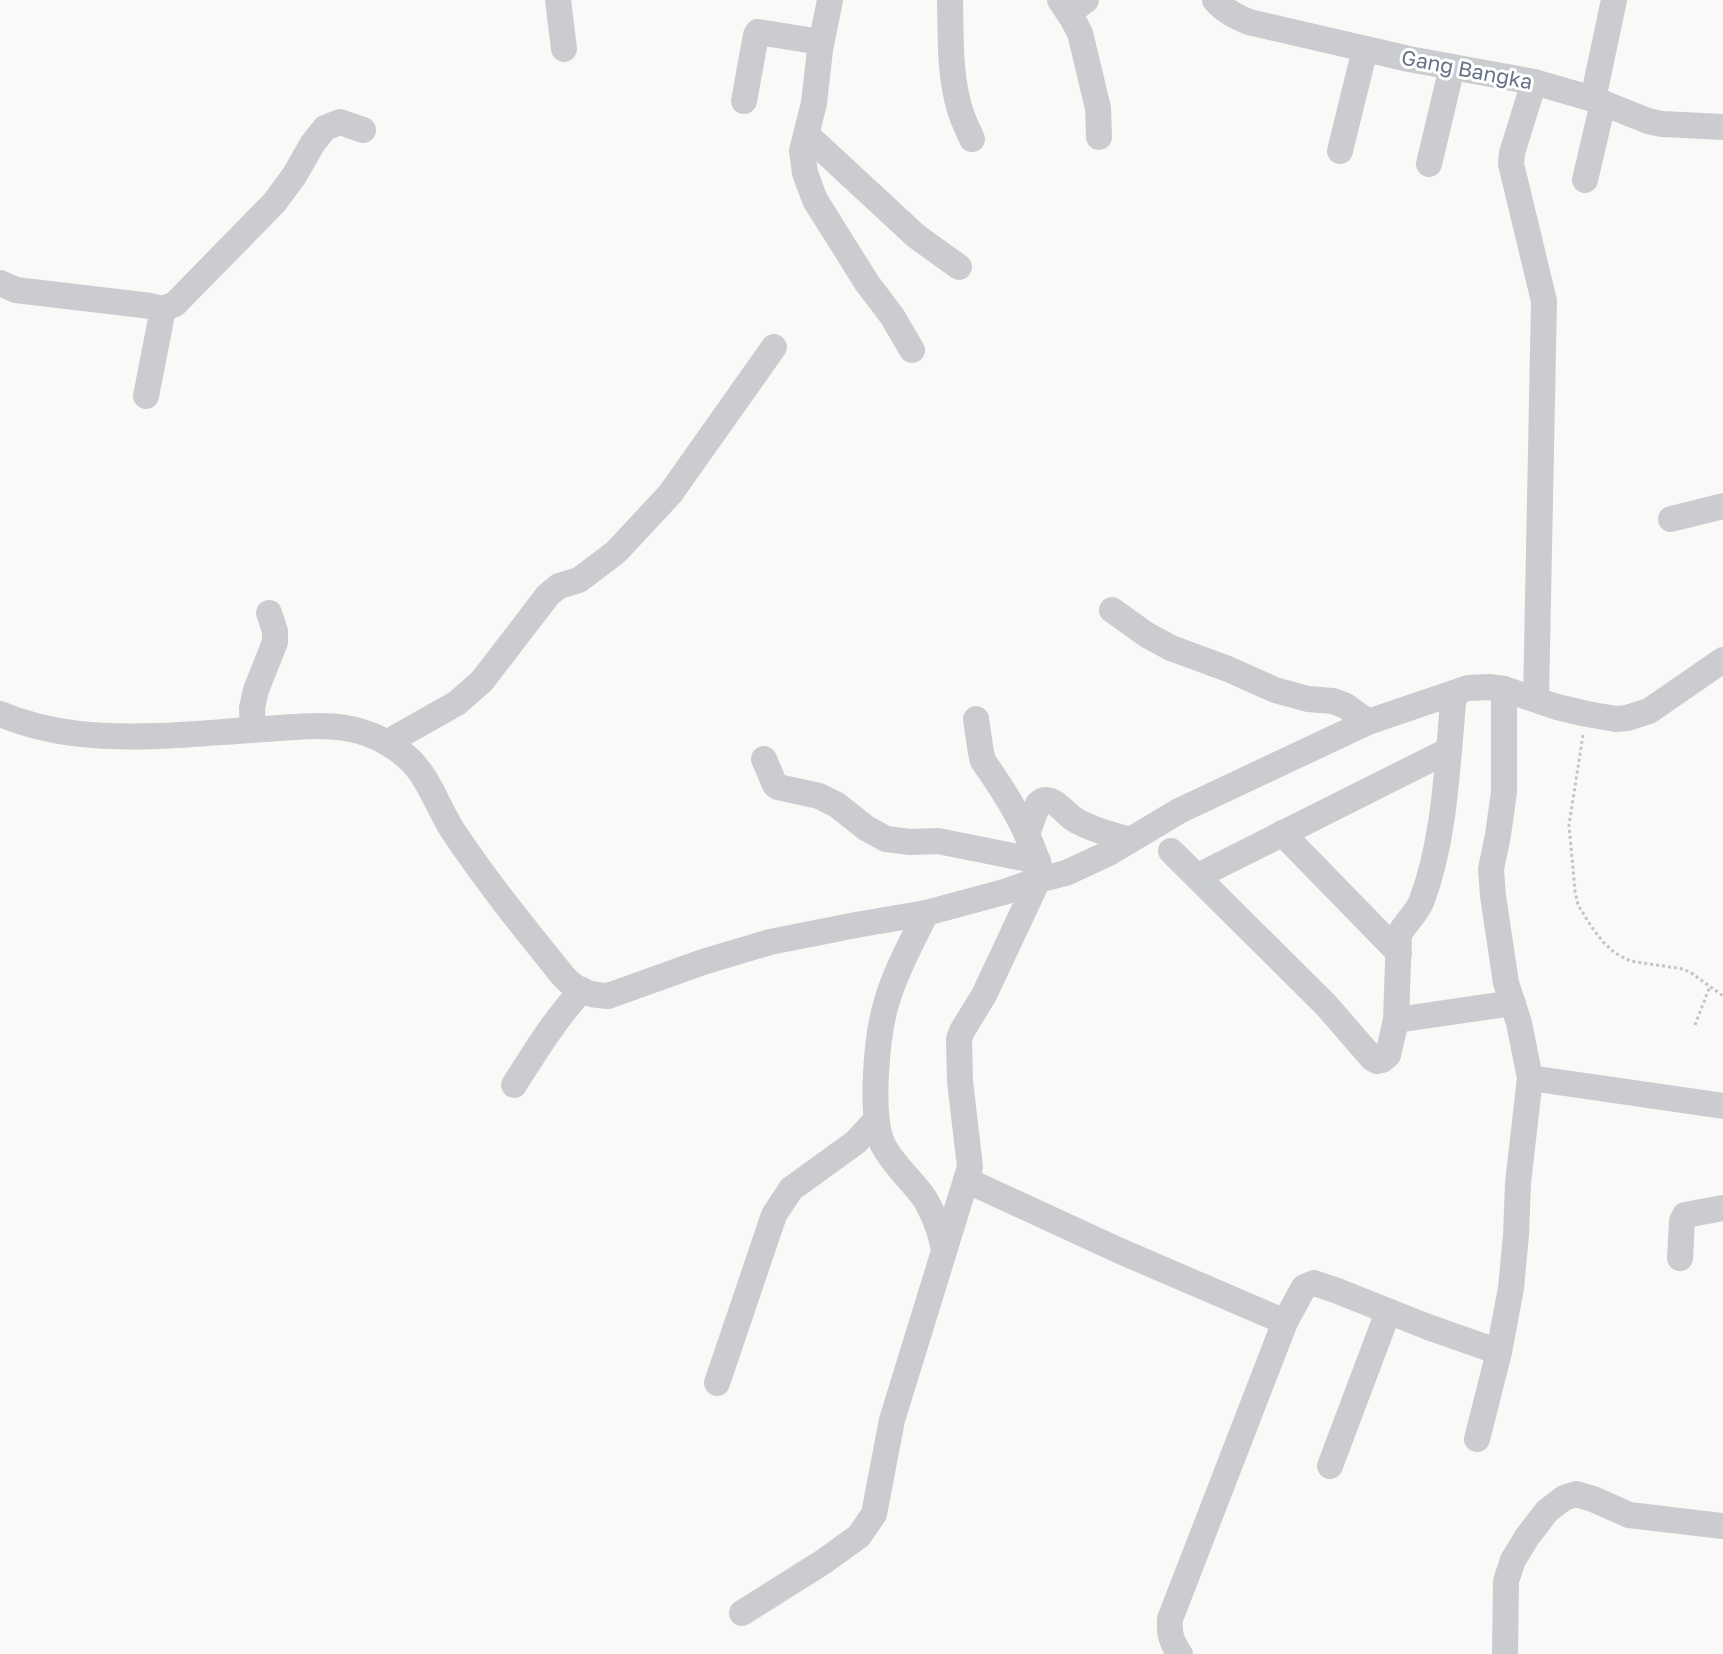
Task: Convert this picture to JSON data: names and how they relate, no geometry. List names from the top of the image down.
{
  "streets": {
    "street": ["Gang Bangka"]
  }
}
